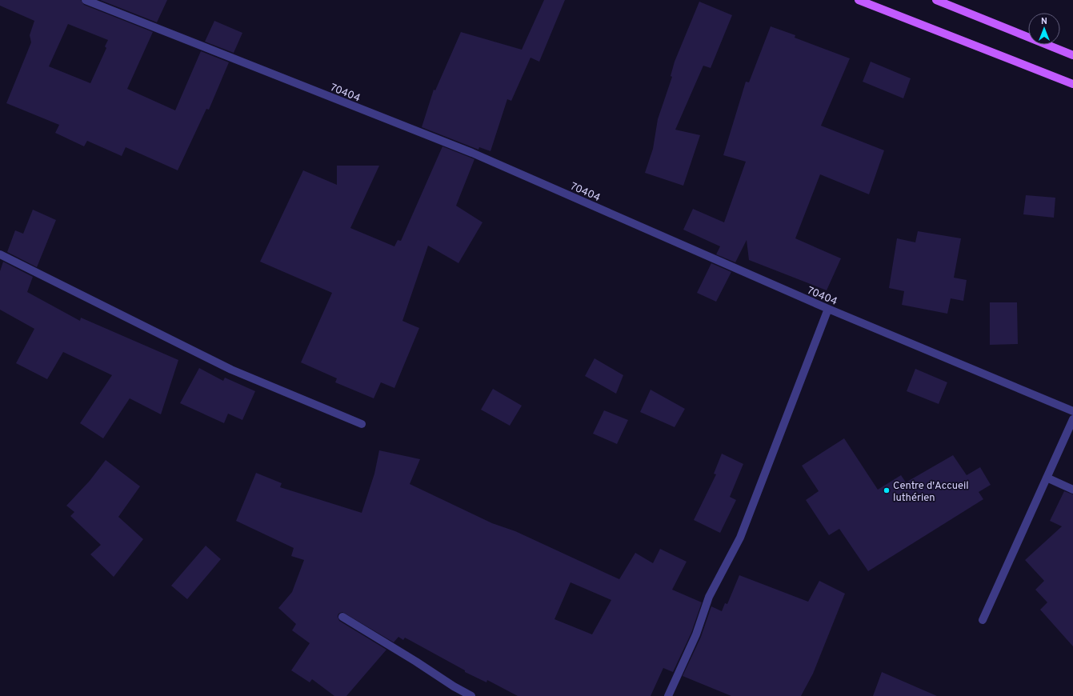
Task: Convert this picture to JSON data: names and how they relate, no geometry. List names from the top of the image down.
{
  "streets": {
    "street": ["70404"]
  },
  "places": ["Centre d'Accueil luthérien"],
  "north": "top"
}
